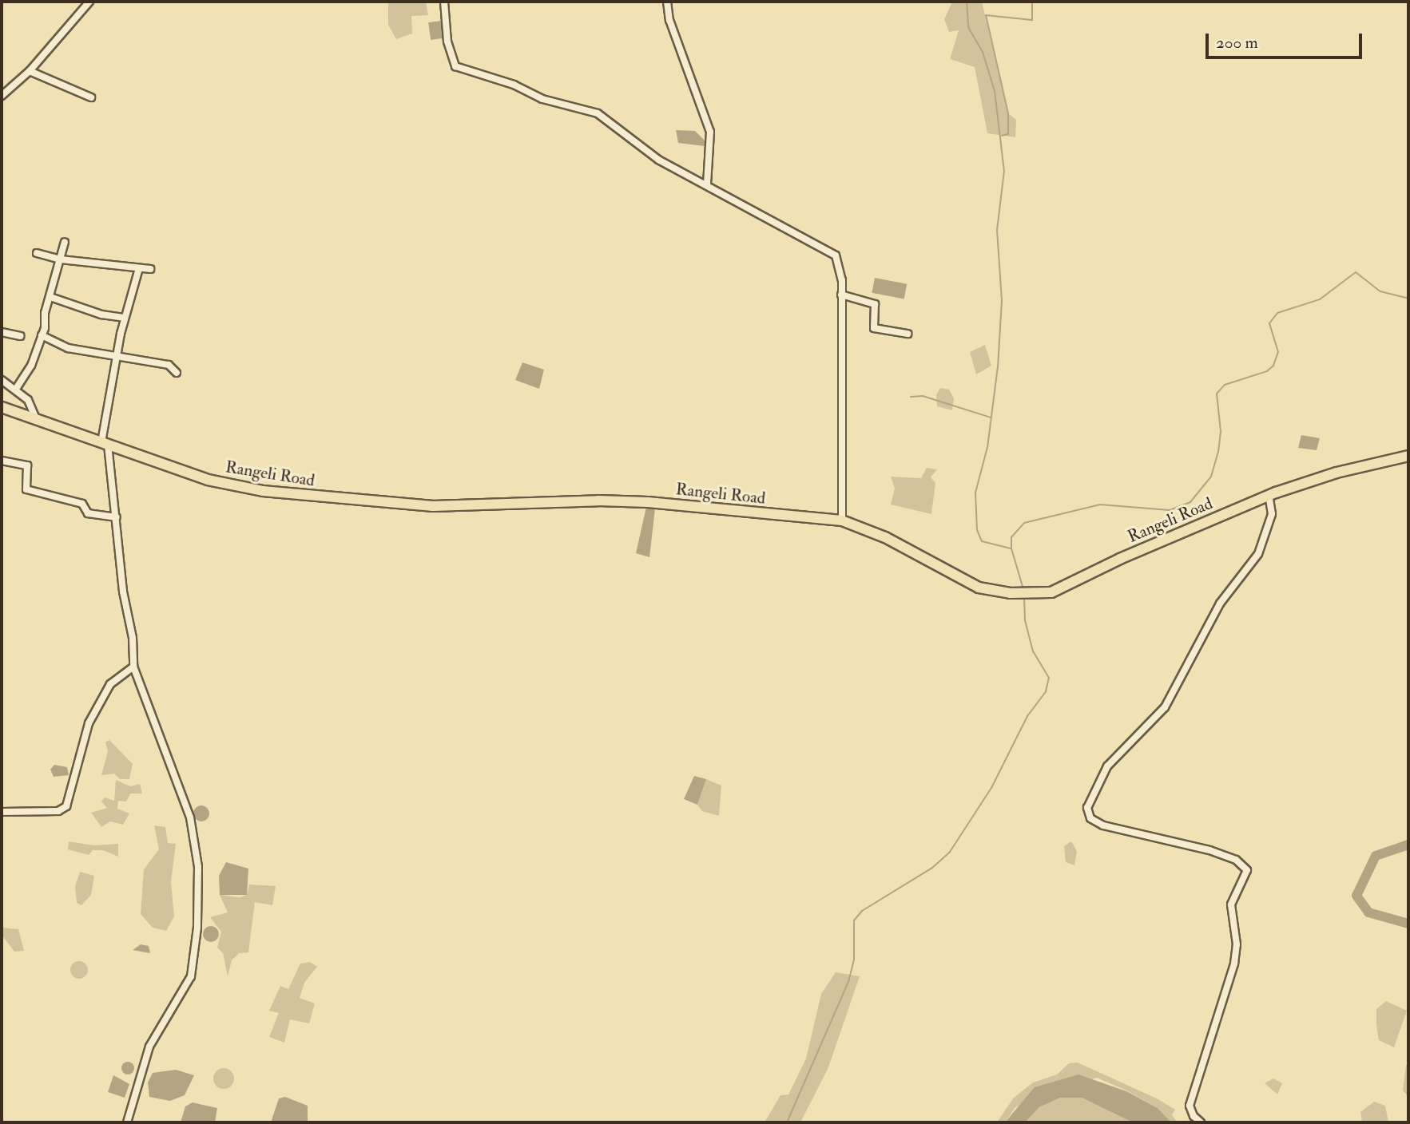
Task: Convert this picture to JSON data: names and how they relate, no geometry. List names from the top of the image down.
{
  "streets": {
    "main road": ["Rangeli Road"]
  },
  "scale_bar": "200 m"
}
